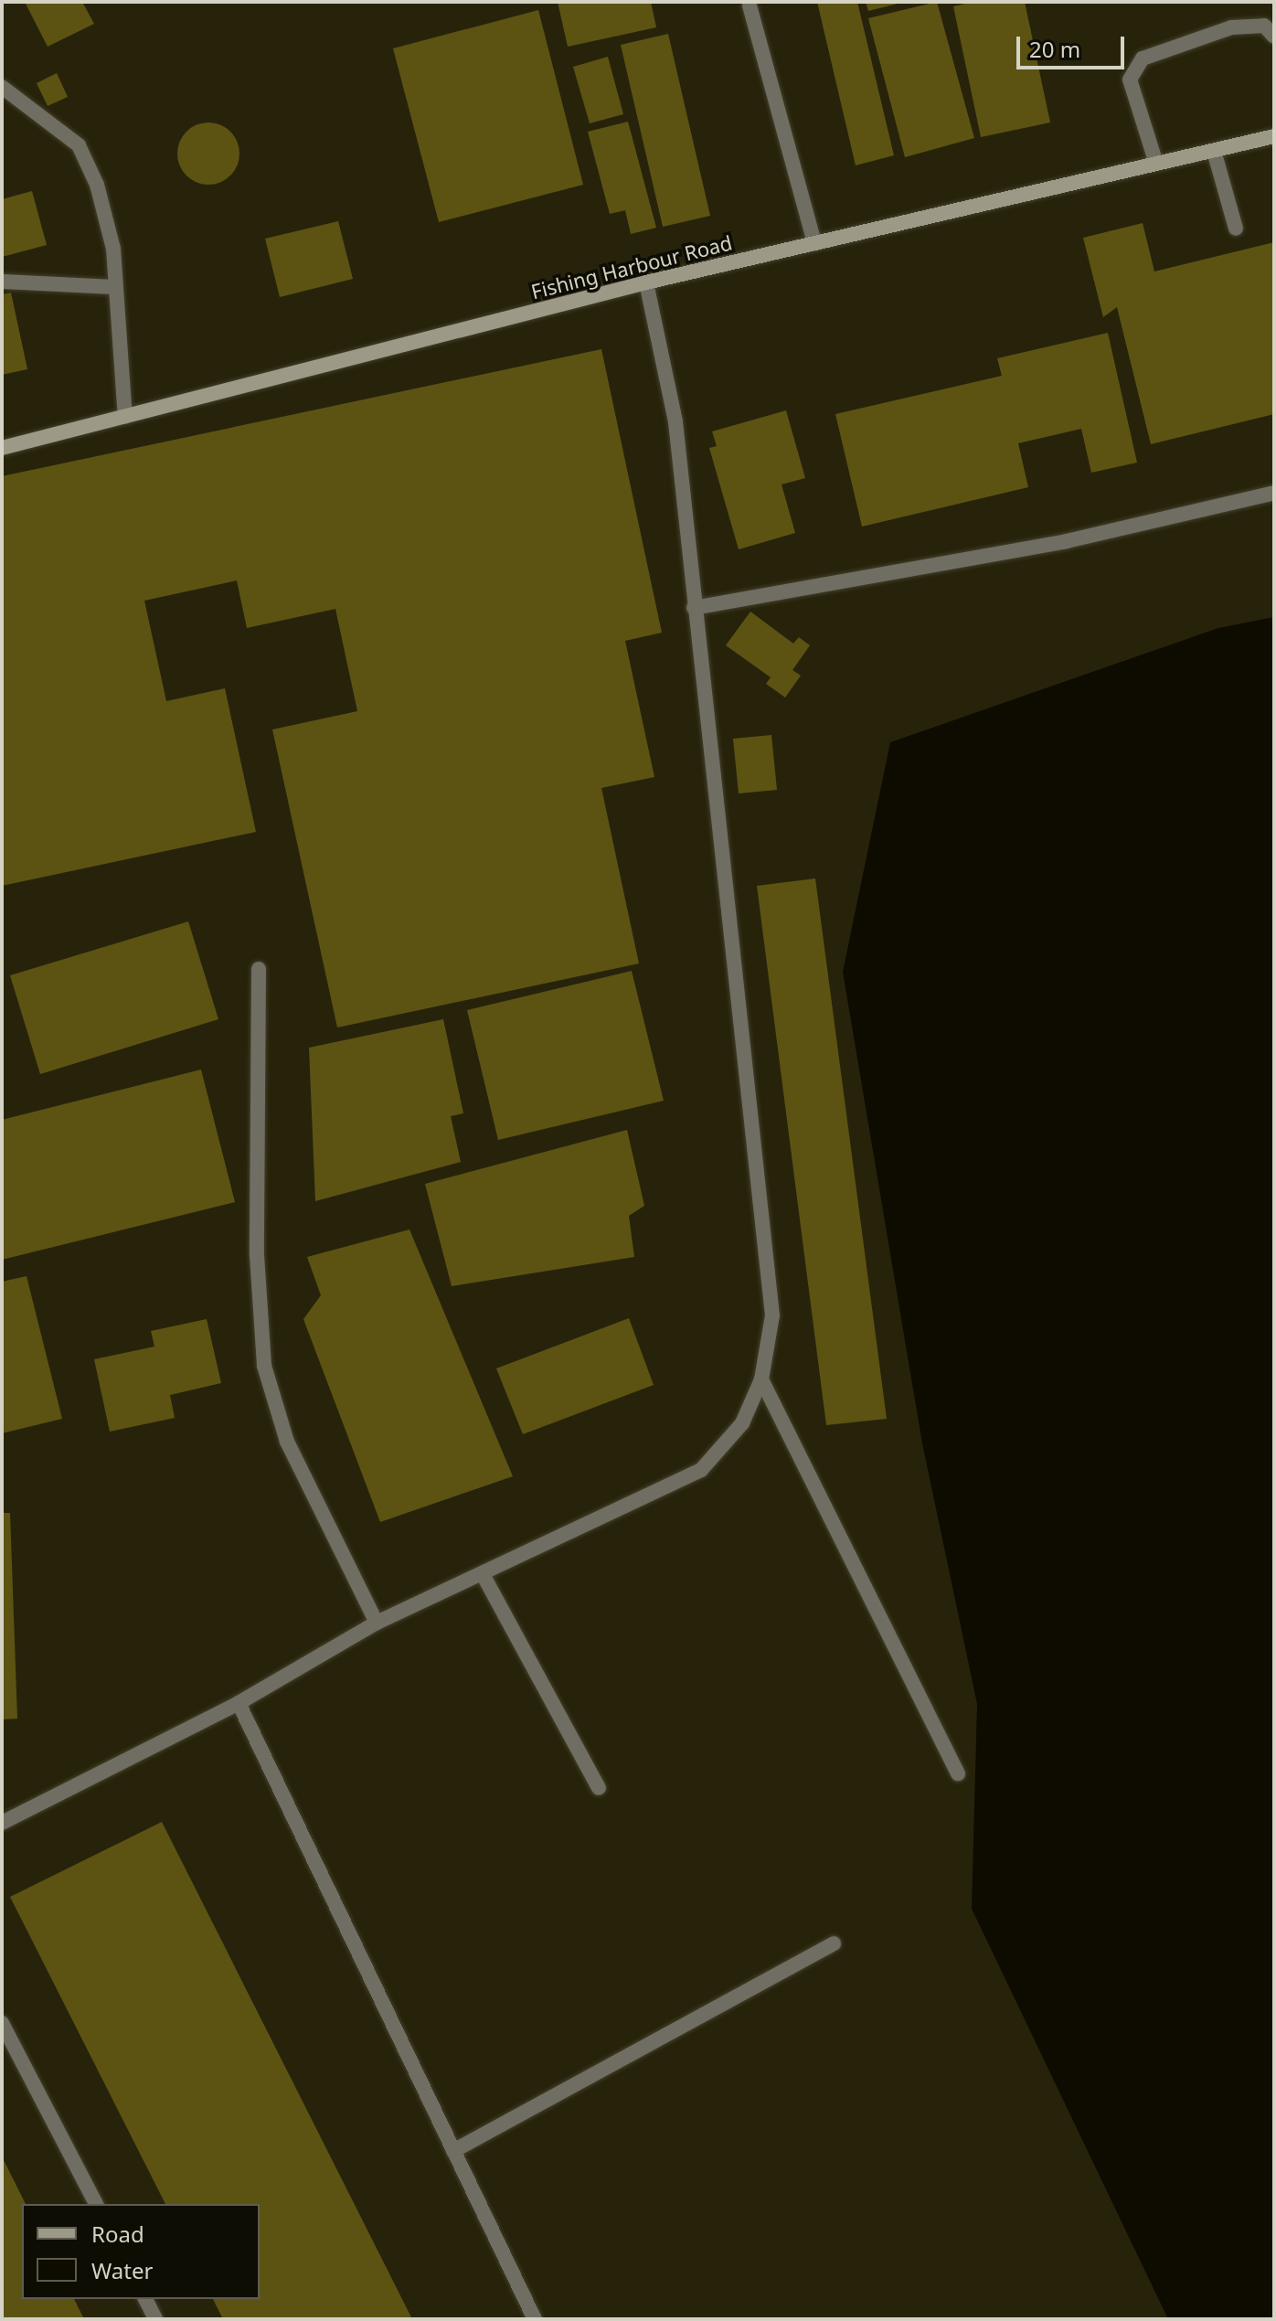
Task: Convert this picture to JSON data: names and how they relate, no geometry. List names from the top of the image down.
{
  "streets": {
    "street": ["Fishing Harbour Road"]
  },
  "legend": ["Road", "Water"],
  "scale_bar": "20 m"
}
